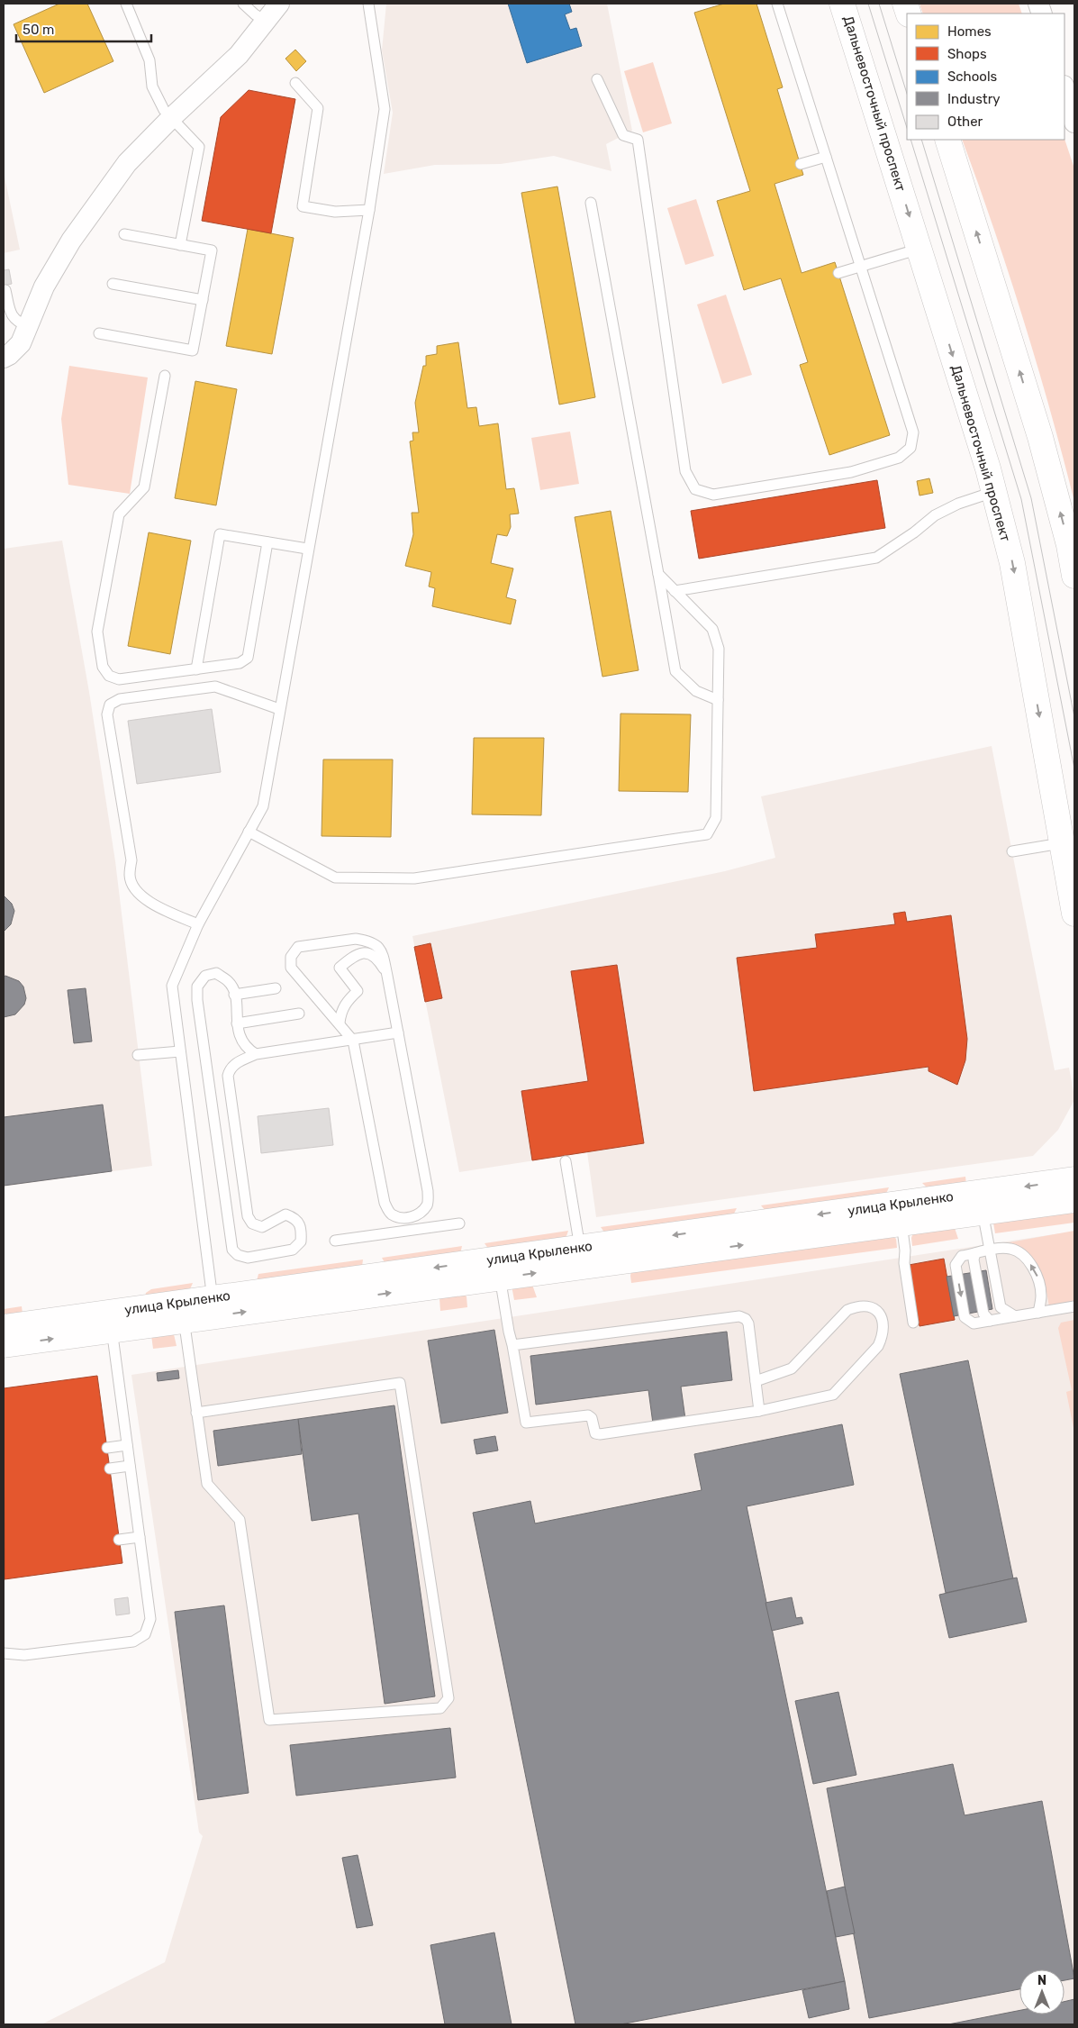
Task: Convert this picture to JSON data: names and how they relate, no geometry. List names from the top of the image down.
{
  "streets": {
    "street": ["Дальневосточный проспект", "улица Крыленко"]
  },
  "legend": [
    "Homes",
    "Shops",
    "Schools",
    "Industry",
    "Other"
  ],
  "scale_bar": "50 m",
  "north": "top"
}
